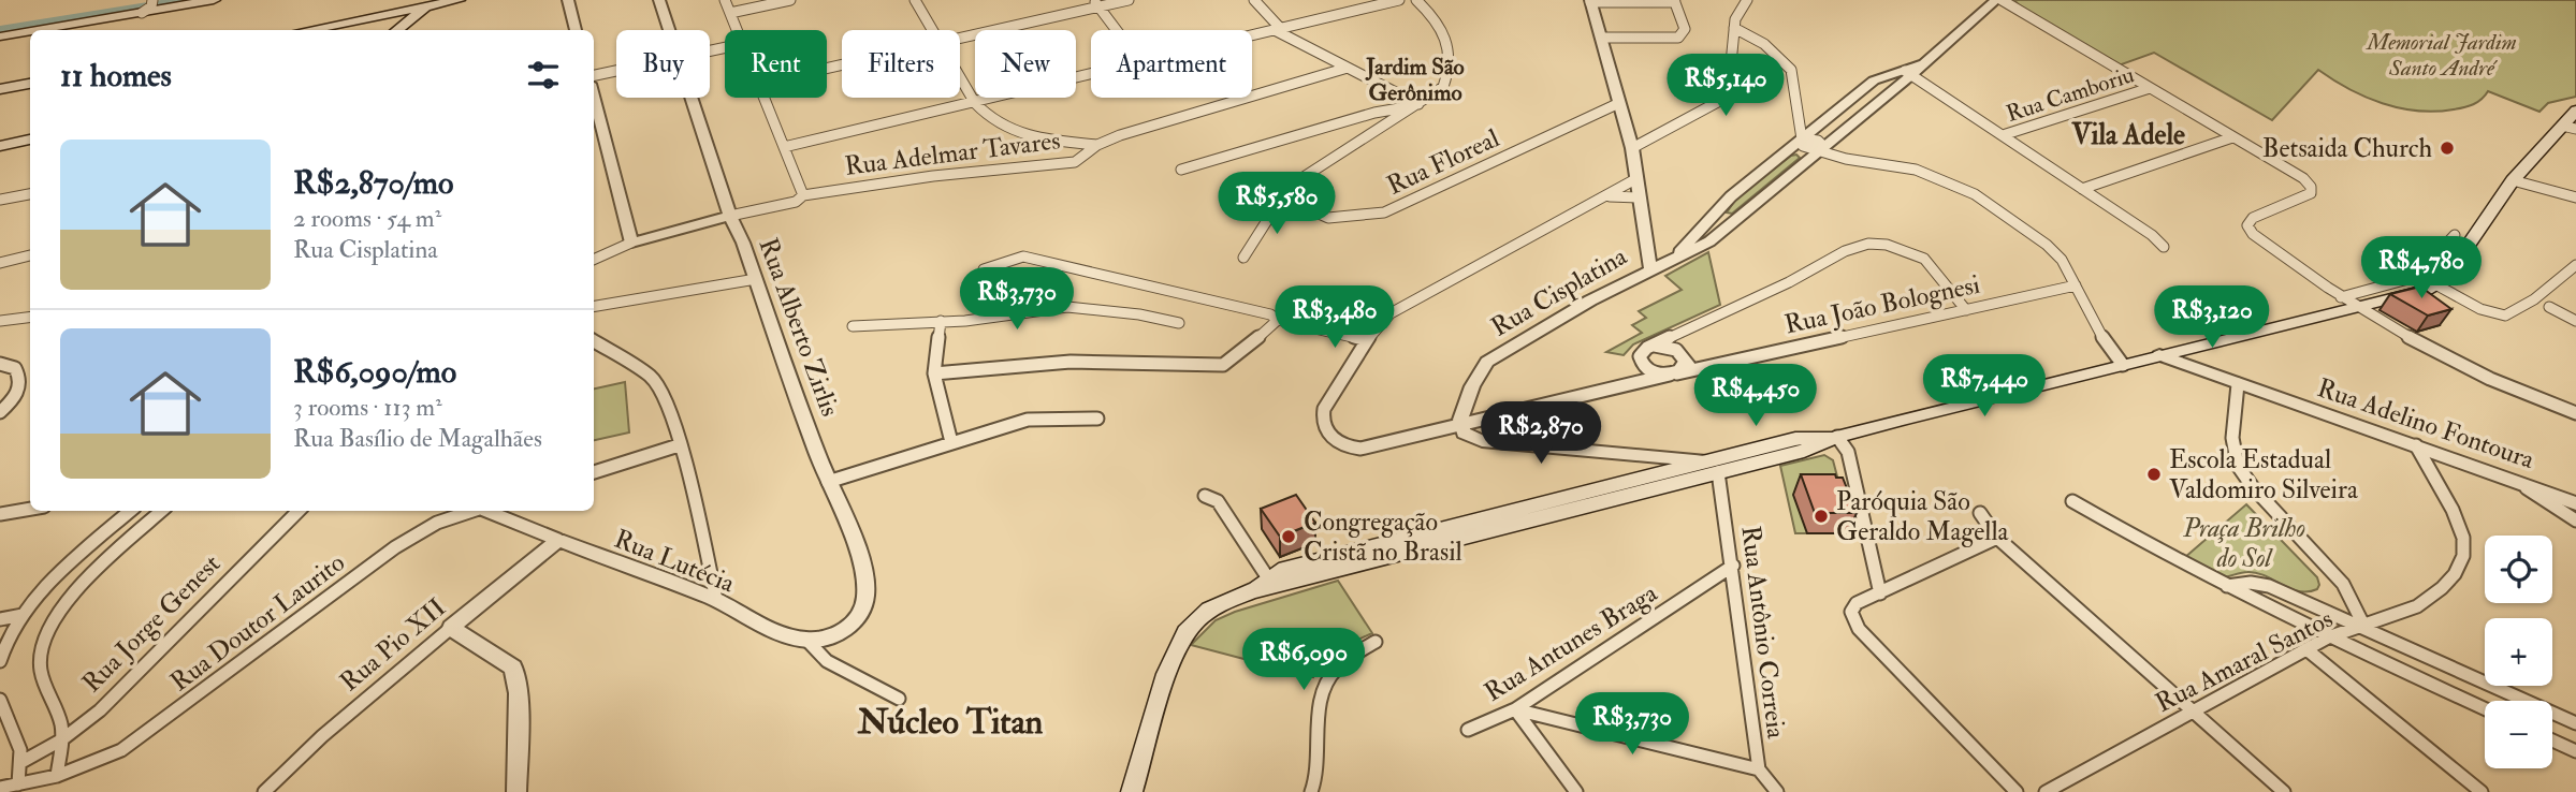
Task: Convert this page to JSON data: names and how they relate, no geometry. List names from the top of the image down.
{
  "streets": {
    "street": [
      "Rua Camboriu",
      "Rua Adelmar Tavares",
      "Rua Floreal",
      "Rua Cisplatina",
      "Rua João Bolognesi",
      "Rua Alberto Zirlis",
      "Rua Adelino Fontoura",
      "Rua Lutécia",
      "Rua Doutor Laurito",
      "Rua Jorge Genest",
      "Rua Antônio Correia",
      "Rua Antunes Braga",
      "Rua Pio XII",
      "Rua Amaral Santos"
    ]
  },
  "crossings": [
    ["Rua Adelmar Tavares", "Rua Alberto Zirlis"],
    ["Rua Floreal", "Rua Cisplatina"],
    ["Rua Cisplatina", "Rua João Bolognesi"],
    ["Rua Alberto Zirlis", "Rua Lutécia"],
    ["Rua Adelino Fontoura", "Rua Amaral Santos"],
    ["Rua Lutécia", "Rua Pio XII"],
    ["Rua Antônio Correia", "Rua Antunes Braga"]
  ],
  "districts": ["Jardim São Gerônimo", "Vila Adele", "Núcleo Titan"],
  "parks": ["Memorial Jardim Santo André", "Praça Brilho do Sol"],
  "places": [
    "Betsaida Church",
    "Escola Estadual Valdomiro Silveira",
    "Paróquia São Geraldo Magella",
    "Congregação Cristã no Brasil"
  ],
  "page": {
    "chip": [
      "Buy",
      "Rent",
      "Filters",
      "New",
      "Apartment"
    ],
    "heading": "11 homes",
    "price": [
      "R$5,140",
      "R$5,580",
      "R$4,780",
      "R$3,730",
      "R$3,480",
      "R$3,120",
      "R$7,440",
      "R$4,450",
      "R$2,870",
      "R$6,090",
      "R$3,730"
    ],
    "list": [
      {
        "name": "R$2,870/mo",
        "note": "2 rooms · 54 m² · Rua Cisplatina"
      },
      {
        "name": "R$6,090/mo",
        "note": "3 rooms · 113 m² · Rua Basílio de Magalhães"
      }
    ],
    "map_buttons": ["+", "−"]
  }
}
